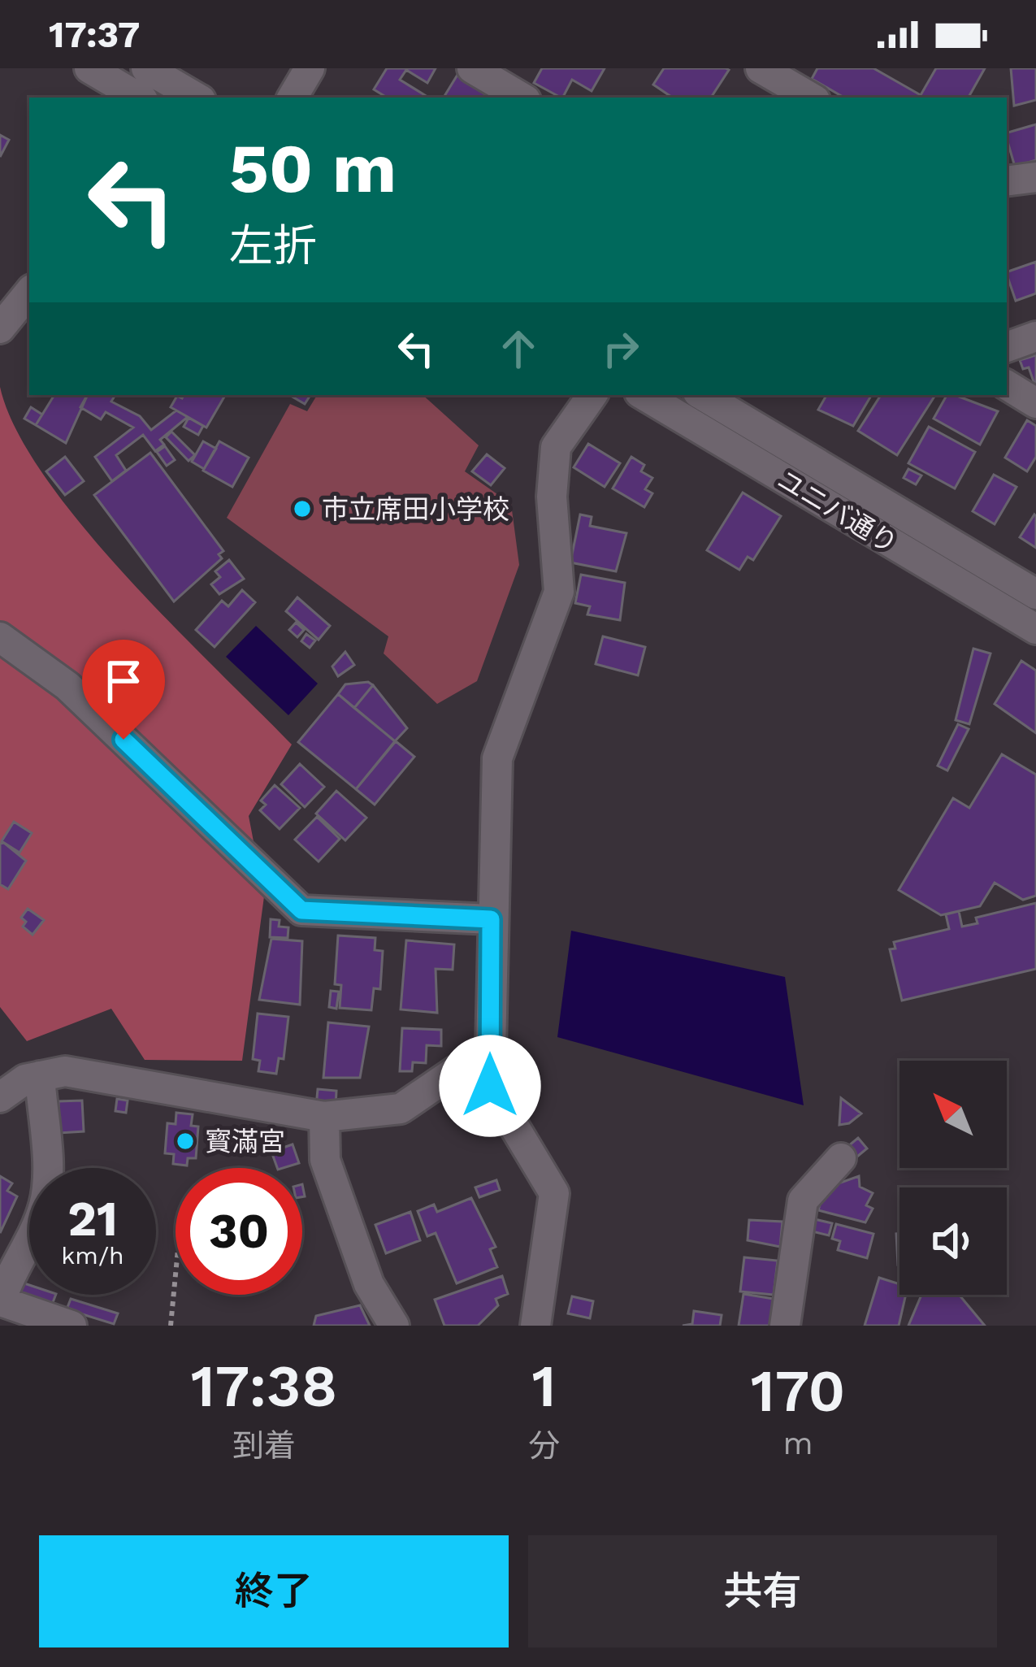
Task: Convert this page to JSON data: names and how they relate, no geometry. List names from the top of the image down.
{
  "streets": {
    "street": ["ユニバ通り"]
  },
  "places": ["市立席田小学校", "寳滿宮"],
  "north": "top left",
  "page": {
    "status": "17:37",
    "turn": ["50 m", "左折"],
    "speed": "21 km/h",
    "limit": "30",
    "eta": [
      "17:38",
      "到着",
      "1",
      "分",
      "170",
      "m"
    ],
    "buttons": ["終了", "共有"]
  }
}
